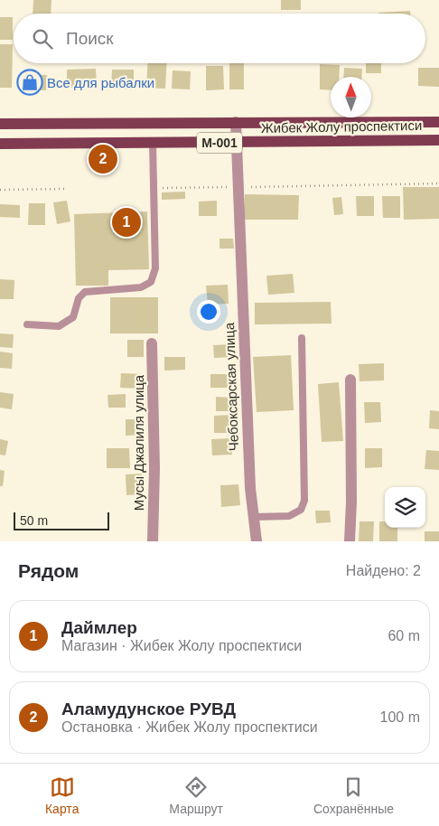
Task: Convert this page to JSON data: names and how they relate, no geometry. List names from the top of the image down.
{
  "streets": {
    "main road": ["Жибек Жолу проспектиси", "М-001"],
    "street": ["Чебоксарская улица", "Мусы Джалиля улица"]
  },
  "crossings": [
    ["Жибек Жолу проспектиси", "Чебоксарская улица"]
  ],
  "places": {
    "shop": ["Все для рыбалки"]
  },
  "scale_bar": "50 m",
  "north": "top",
  "page": {
    "search": "Поиск",
    "pins": ["2", "1"],
    "scale": "50 m",
    "heading": ["Рядом", "Найдено: 2"],
    "list": [
      {
        "mark": "1",
        "name": "Даймлер",
        "note": "Магазин · Жибек Жолу проспектиси",
        "value": "60 m"
      },
      {
        "mark": "2",
        "name": "Аламудунское РУВД",
        "note": "Остановка · Жибек Жолу проспектиси",
        "value": "100 m"
      }
    ],
    "nav": ["Карта", "Маршрут", "Сохранённые"]
  }
}
